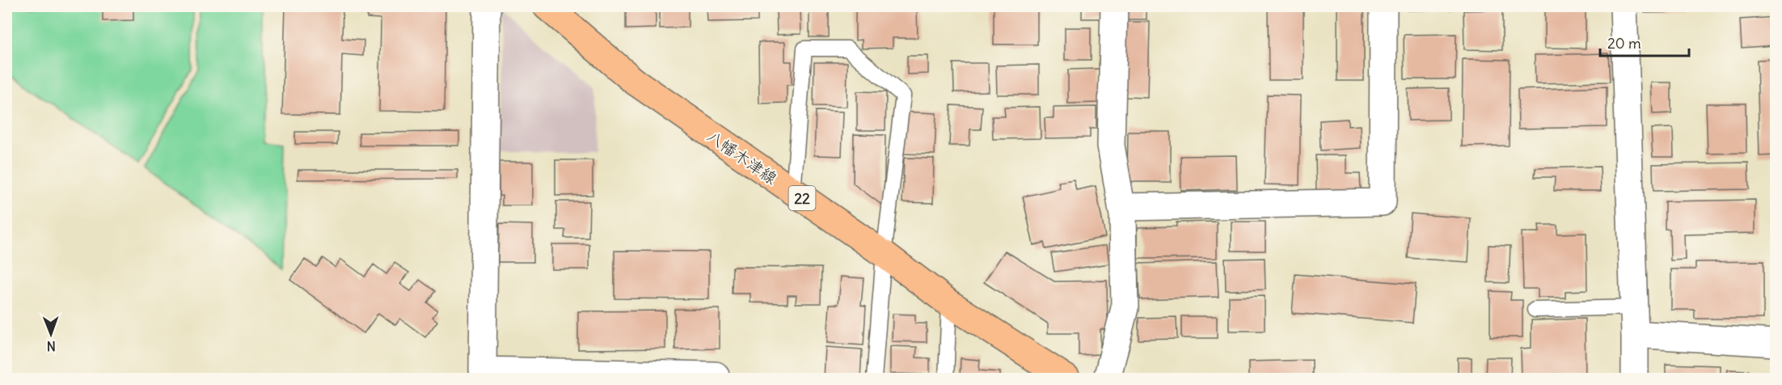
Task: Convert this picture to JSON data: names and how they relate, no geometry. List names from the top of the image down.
{
  "streets": {
    "main road": ["八幡木津線", "22"]
  },
  "scale_bar": "20 m",
  "north": "bottom"
}
